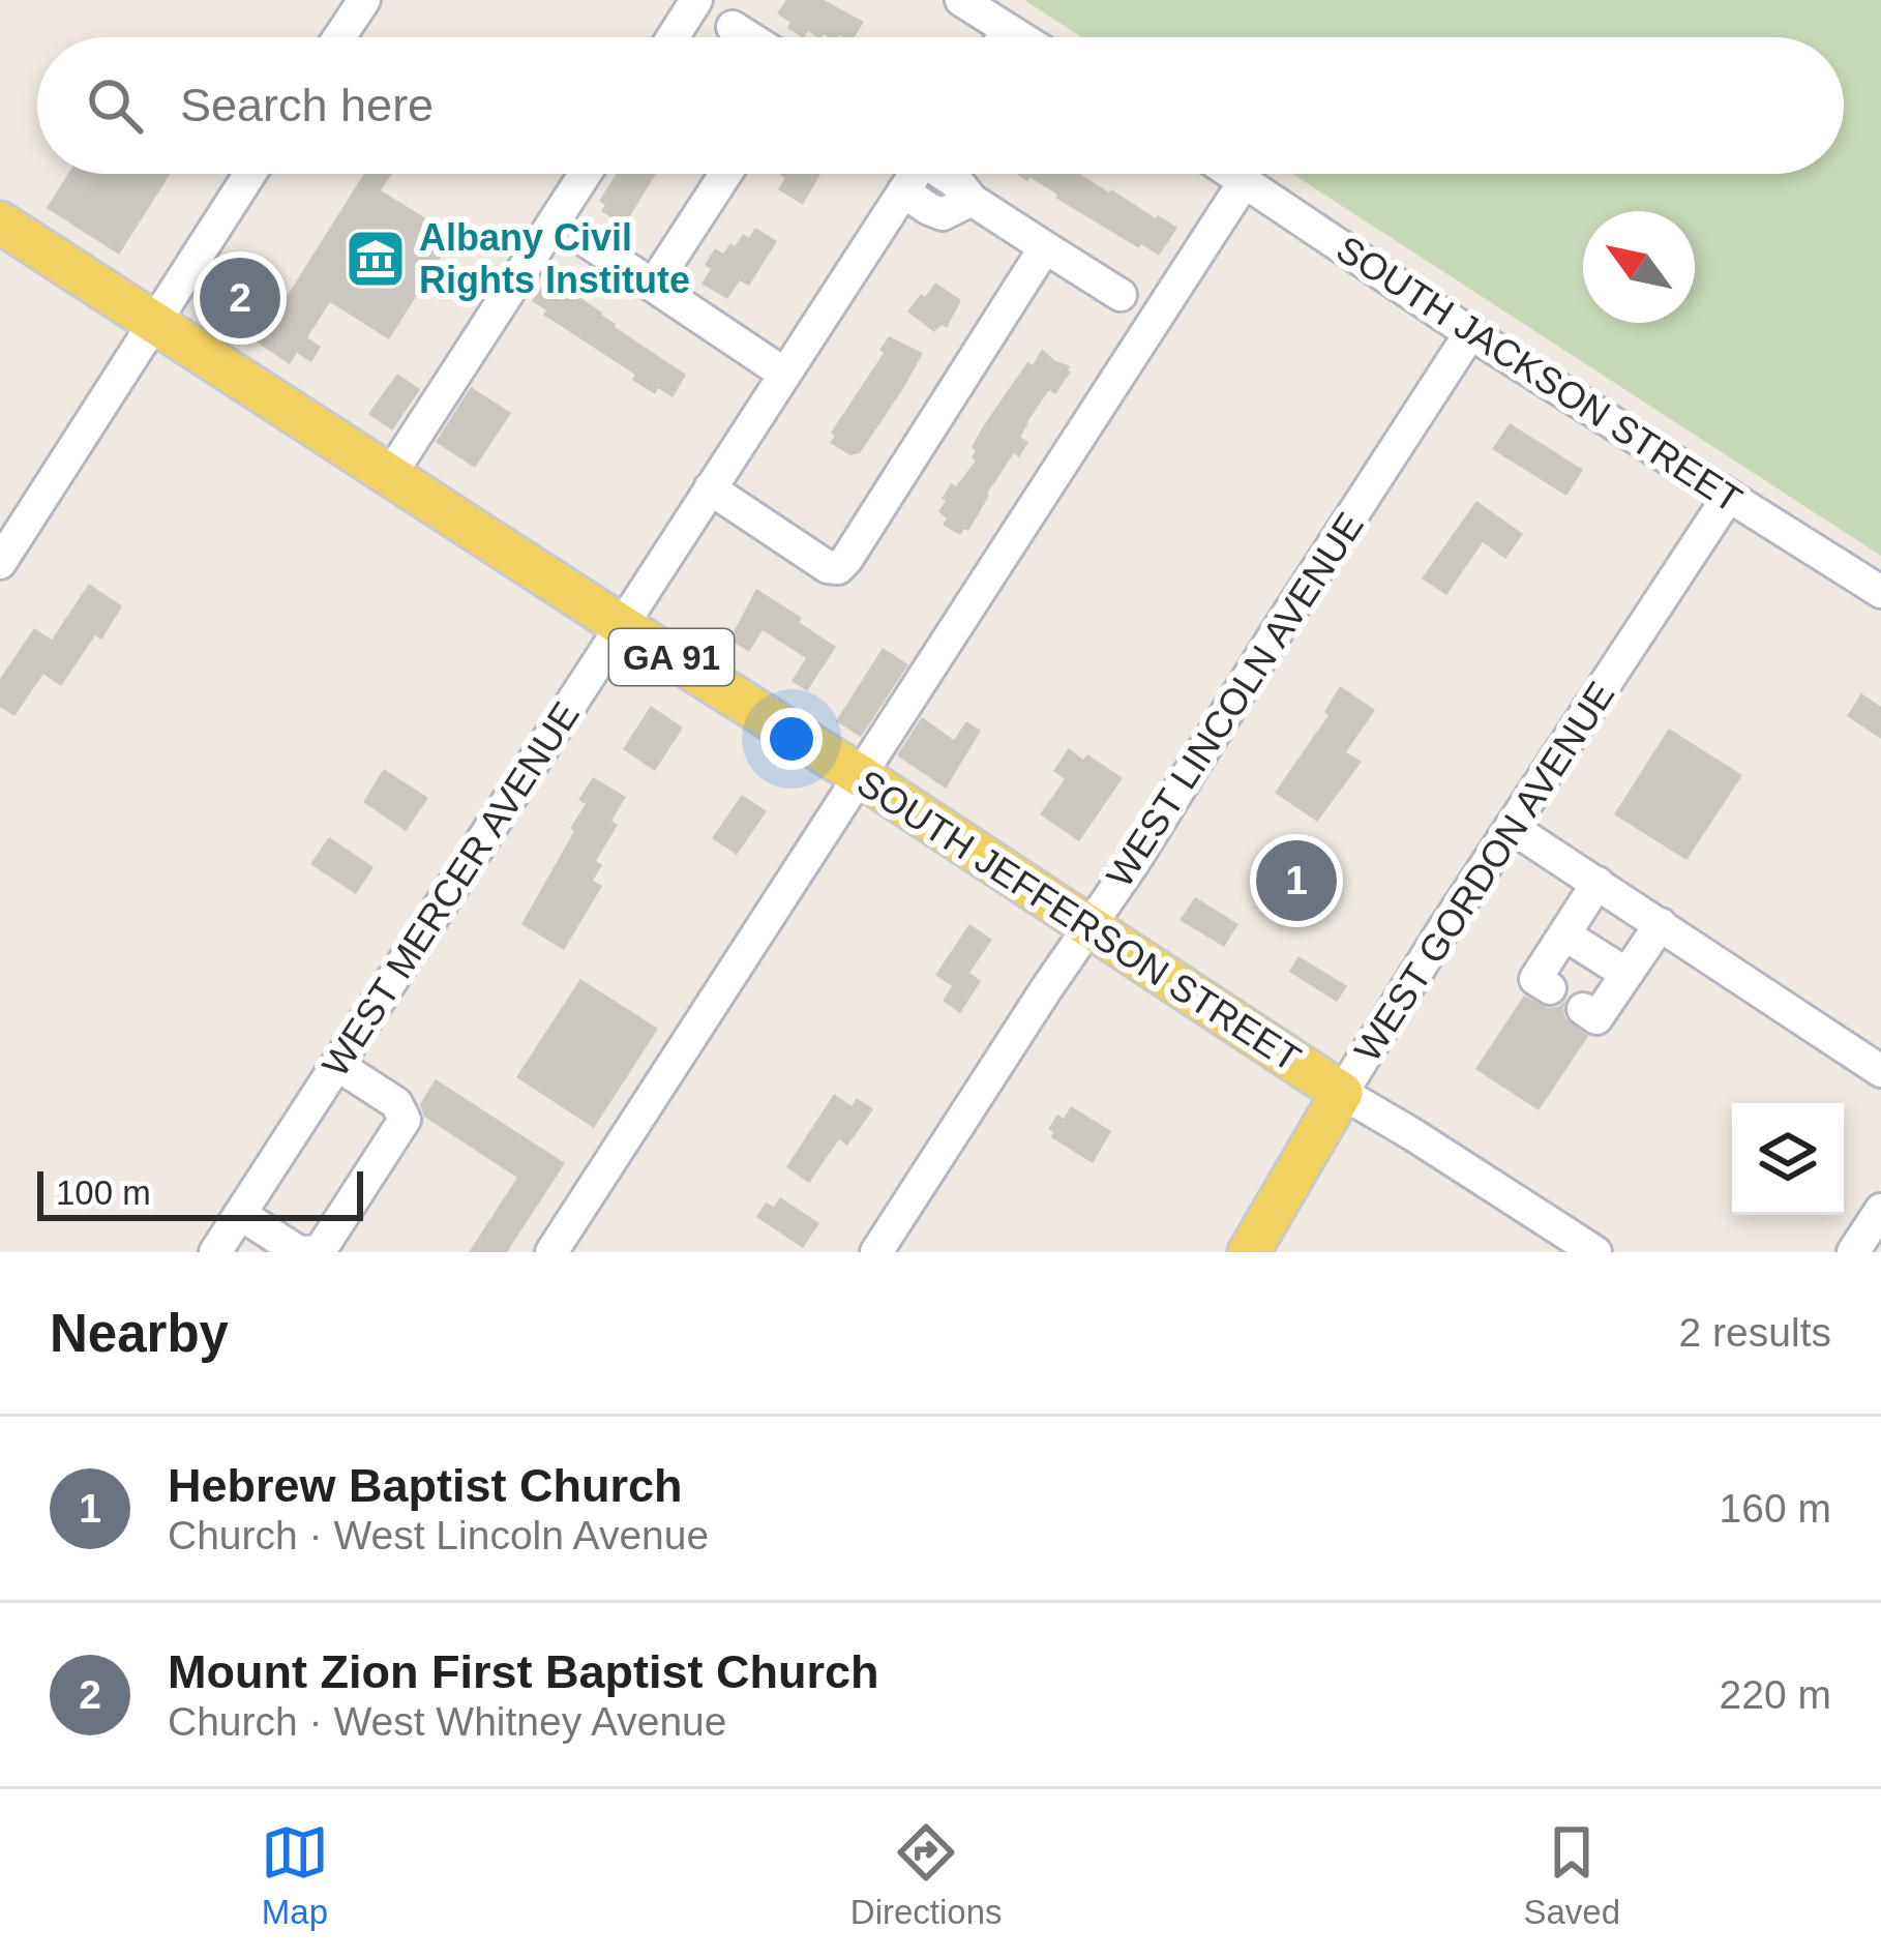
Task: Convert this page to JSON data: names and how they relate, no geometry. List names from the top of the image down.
{
  "streets": {
    "main road": ["GA 91", "WEST GORDON AVENUE", "SOUTH JEFFERSON STREET"],
    "street": ["SOUTH JACKSON STREET", "WEST LINCOLN AVENUE", "WEST MERCER AVENUE"]
  },
  "crossings": [
    ["SOUTH JACKSON STREET", "WEST LINCOLN AVENUE"],
    ["SOUTH JACKSON STREET", "WEST GORDON AVENUE"],
    ["WEST LINCOLN AVENUE", "SOUTH JEFFERSON STREET"],
    ["WEST GORDON AVENUE", "SOUTH JEFFERSON STREET"],
    ["WEST MERCER AVENUE", "SOUTH JEFFERSON STREET"]
  ],
  "places": {
    "museum": ["Albany Civil Rights Institute"]
  },
  "scale_bar": "100 m",
  "north": "top left",
  "page": {
    "search": "Search here",
    "pins": ["2", "1"],
    "scale": "100 m",
    "heading": ["Nearby", "2 results"],
    "list": [
      {
        "mark": "1",
        "name": "Hebrew Baptist Church",
        "note": "Church · West Lincoln Avenue",
        "value": "160 m"
      },
      {
        "mark": "2",
        "name": "Mount Zion First Baptist Church",
        "note": "Church · West Whitney Avenue",
        "value": "220 m"
      }
    ],
    "nav": ["Map", "Directions", "Saved"]
  }
}
